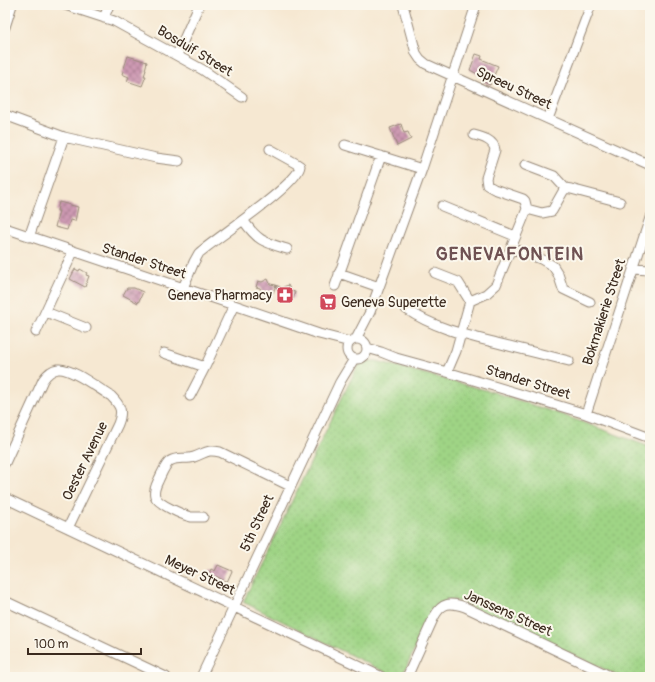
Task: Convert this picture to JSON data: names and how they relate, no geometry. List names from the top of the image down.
{
  "streets": {
    "street": [
      "Bosduif Street",
      "Spreeu Street",
      "Stander Street",
      "Bokmakierie Street",
      "Oester Avenue",
      "5th Street",
      "Meyer Street",
      "Janssens Street"
    ]
  },
  "crossings": [
    ["Stander Street", "Bokmakierie Street"],
    ["Stander Street", "5th Street"],
    ["Oester Avenue", "Meyer Street"],
    ["5th Street", "Meyer Street"]
  ],
  "districts": ["GENEVAFONTEIN"],
  "places": {
    "pharmacy": ["Geneva Pharmacy"],
    "supermarket": ["Geneva Superette"]
  },
  "scale_bar": "100 m"
}
